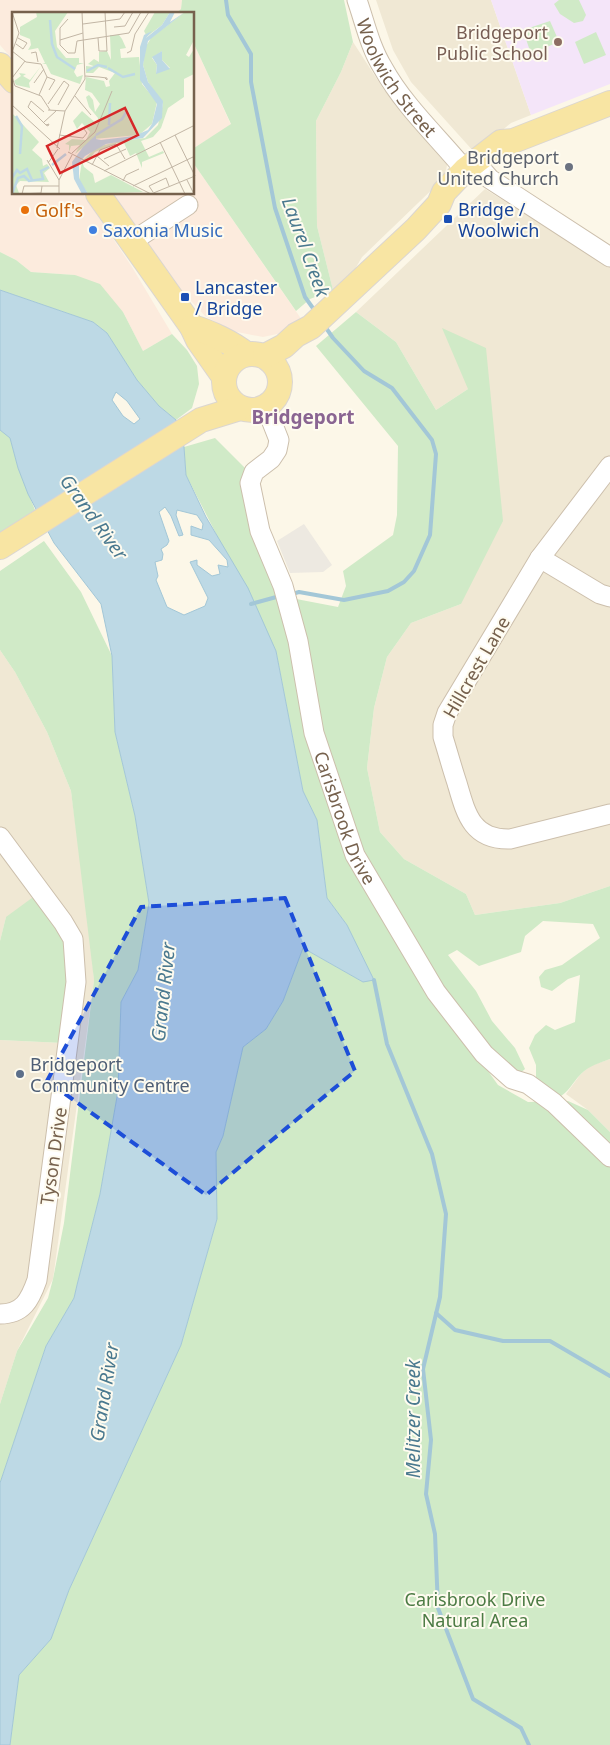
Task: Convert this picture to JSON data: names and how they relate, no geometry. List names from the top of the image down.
{
  "streets": {
    "street": [
      "Woolwich Street",
      "Hillcrest Lane",
      "Carisbrook Drive",
      "Tyson Drive"
    ]
  },
  "districts": ["Bridgeport"],
  "water": ["Laurel Creek", "Grand River", "Melitzer Creek"],
  "parks": ["Carisbrook Drive Natural Area"],
  "places": {
    "other": [
      "Bridgeport Public School",
      "Bridgeport United Church",
      "Golf's",
      "Saxonia Music",
      "Bridgeport Community Centre"
    ],
    "transit": ["Bridge / Woolwich", "Lancaster / Bridge"]
  }
}
